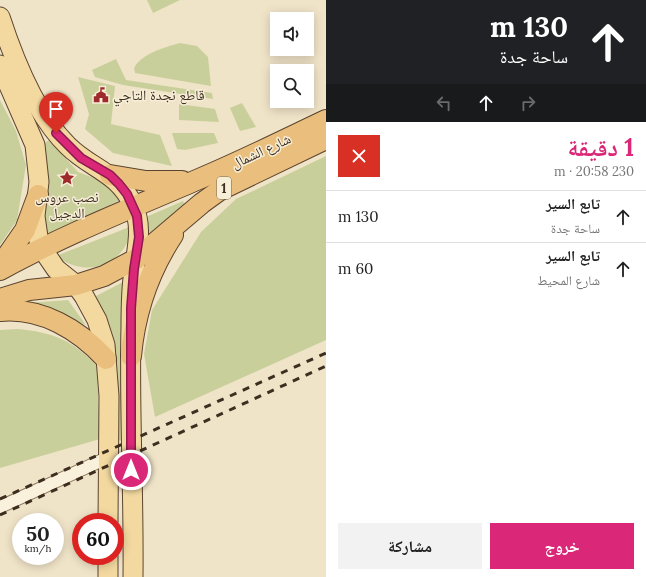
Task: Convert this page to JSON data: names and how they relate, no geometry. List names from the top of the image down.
{
  "streets": {
    "highway": ["شارع الشمال", "1"]
  },
  "crossings": [
    ["شارع الشمال", "1"]
  ],
  "places": {
    "public building": ["قاطع نجدة التاجي"],
    "place": ["نصب عروس الدجيل"]
  },
  "page": {
    "turn": ["130 m", "ساحة جدة"],
    "heading": ["1 دقيقة", "230 m · 20:58"],
    "list": [
      {
        "name": "تابع السير",
        "note": "ساحة جدة",
        "value": "130 m"
      },
      {
        "name": "تابع السير",
        "note": "شارع المحيط",
        "value": "60 m"
      }
    ],
    "speed": "50 km/h",
    "limit": "60",
    "buttons": ["خروج", "مشاركة"]
  }
}
